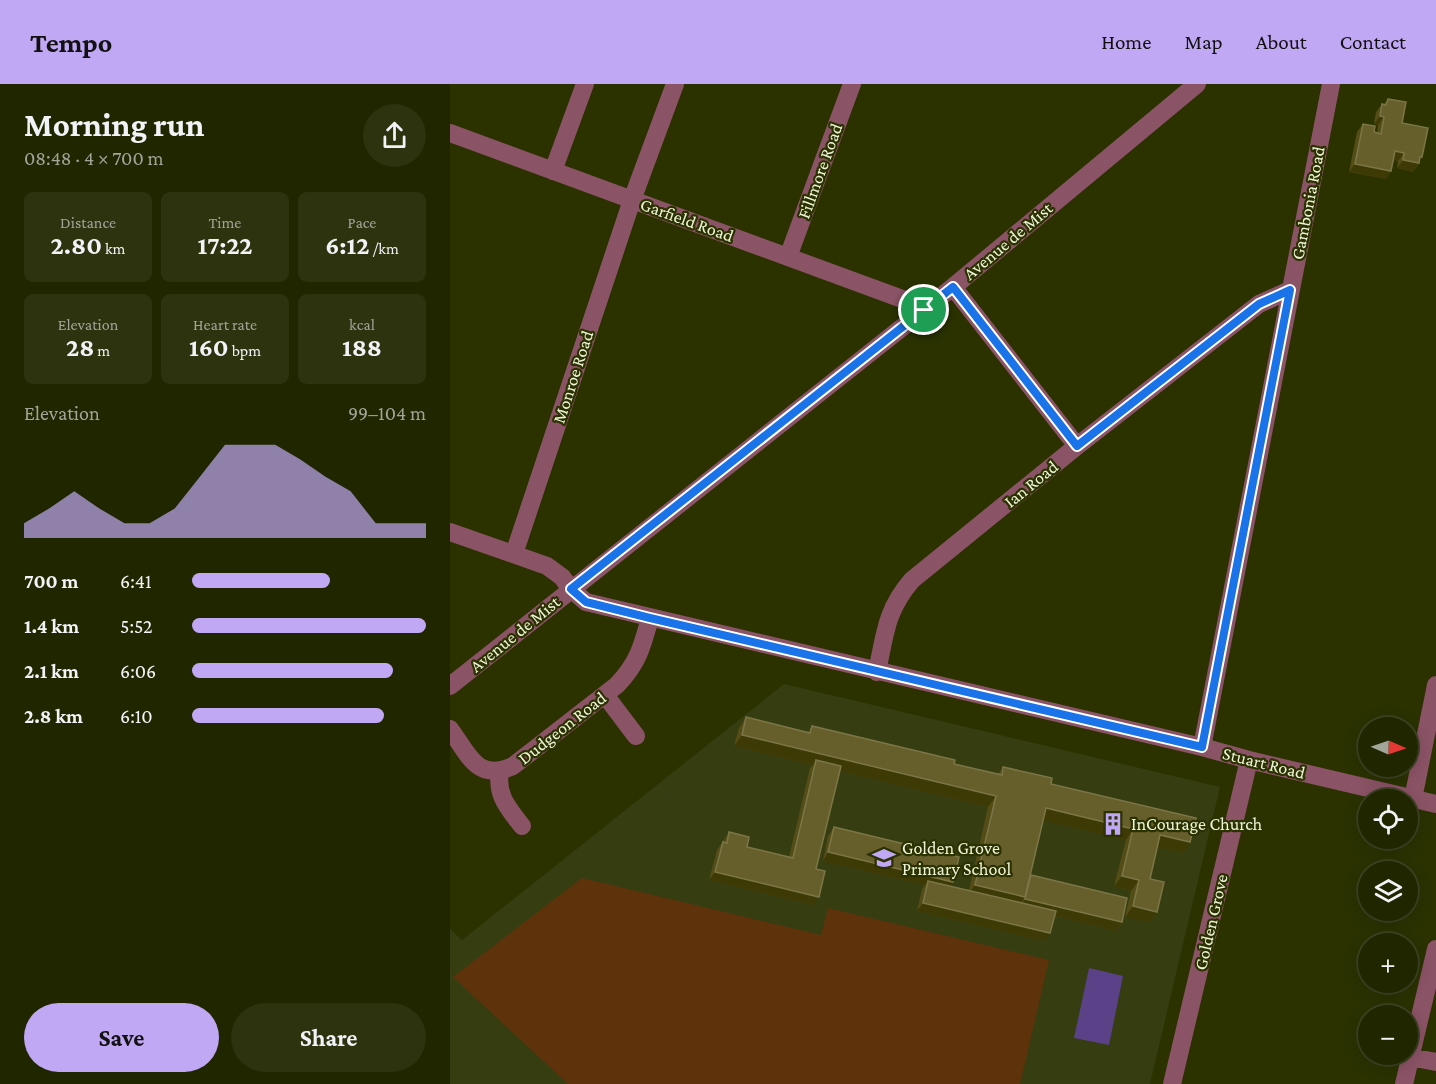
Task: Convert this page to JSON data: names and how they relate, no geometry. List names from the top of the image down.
{
  "streets": {
    "street": [
      "Fillmore Road",
      "Gambonia Road",
      "Garfield Road",
      "Avenue de Mist",
      "Monroe Road",
      "Ian Road",
      "Dudgeon Road",
      "Stuart Road",
      "Golden Grove"
    ]
  },
  "crossings": [
    ["Fillmore Road", "Garfield Road"],
    ["Gambonia Road", "Ian Road"],
    ["Gambonia Road", "Stuart Road"],
    ["Garfield Road", "Avenue de Mist"],
    ["Garfield Road", "Monroe Road"],
    ["Avenue de Mist", "Stuart Road"],
    ["Monroe Road", "Stuart Road"],
    ["Ian Road", "Stuart Road"],
    ["Dudgeon Road", "Stuart Road"],
    ["Stuart Road", "Golden Grove"]
  ],
  "places": {
    "building": ["InCourage Church"],
    "school or university": ["Golden Grove Primary School"]
  },
  "north": "right",
  "page": {
    "header": "Tempo",
    "nav": [
      "Home",
      "Map",
      "About",
      "Contact"
    ],
    "heading": ["Morning run", "08:48 · 4 × 700 m"],
    "stats": [
      ["Distance", "2.80 km"],
      ["Time", "17:22"],
      ["Pace", "6:12 /km"],
      ["Elevation", "28 m"],
      ["Heart rate", "160 bpm"],
      ["kcal", "188"]
    ],
    "chart": ["Elevation", "99–104 m"],
    "list": [
      {
        "name": "700 m",
        "note": "6:41"
      },
      {
        "name": "1.4 km",
        "note": "5:52"
      },
      {
        "name": "2.1 km",
        "note": "6:06"
      },
      {
        "name": "2.8 km",
        "note": "6:10"
      }
    ],
    "map_buttons": ["+", "−"],
    "buttons": ["Save", "Share"]
  }
}
